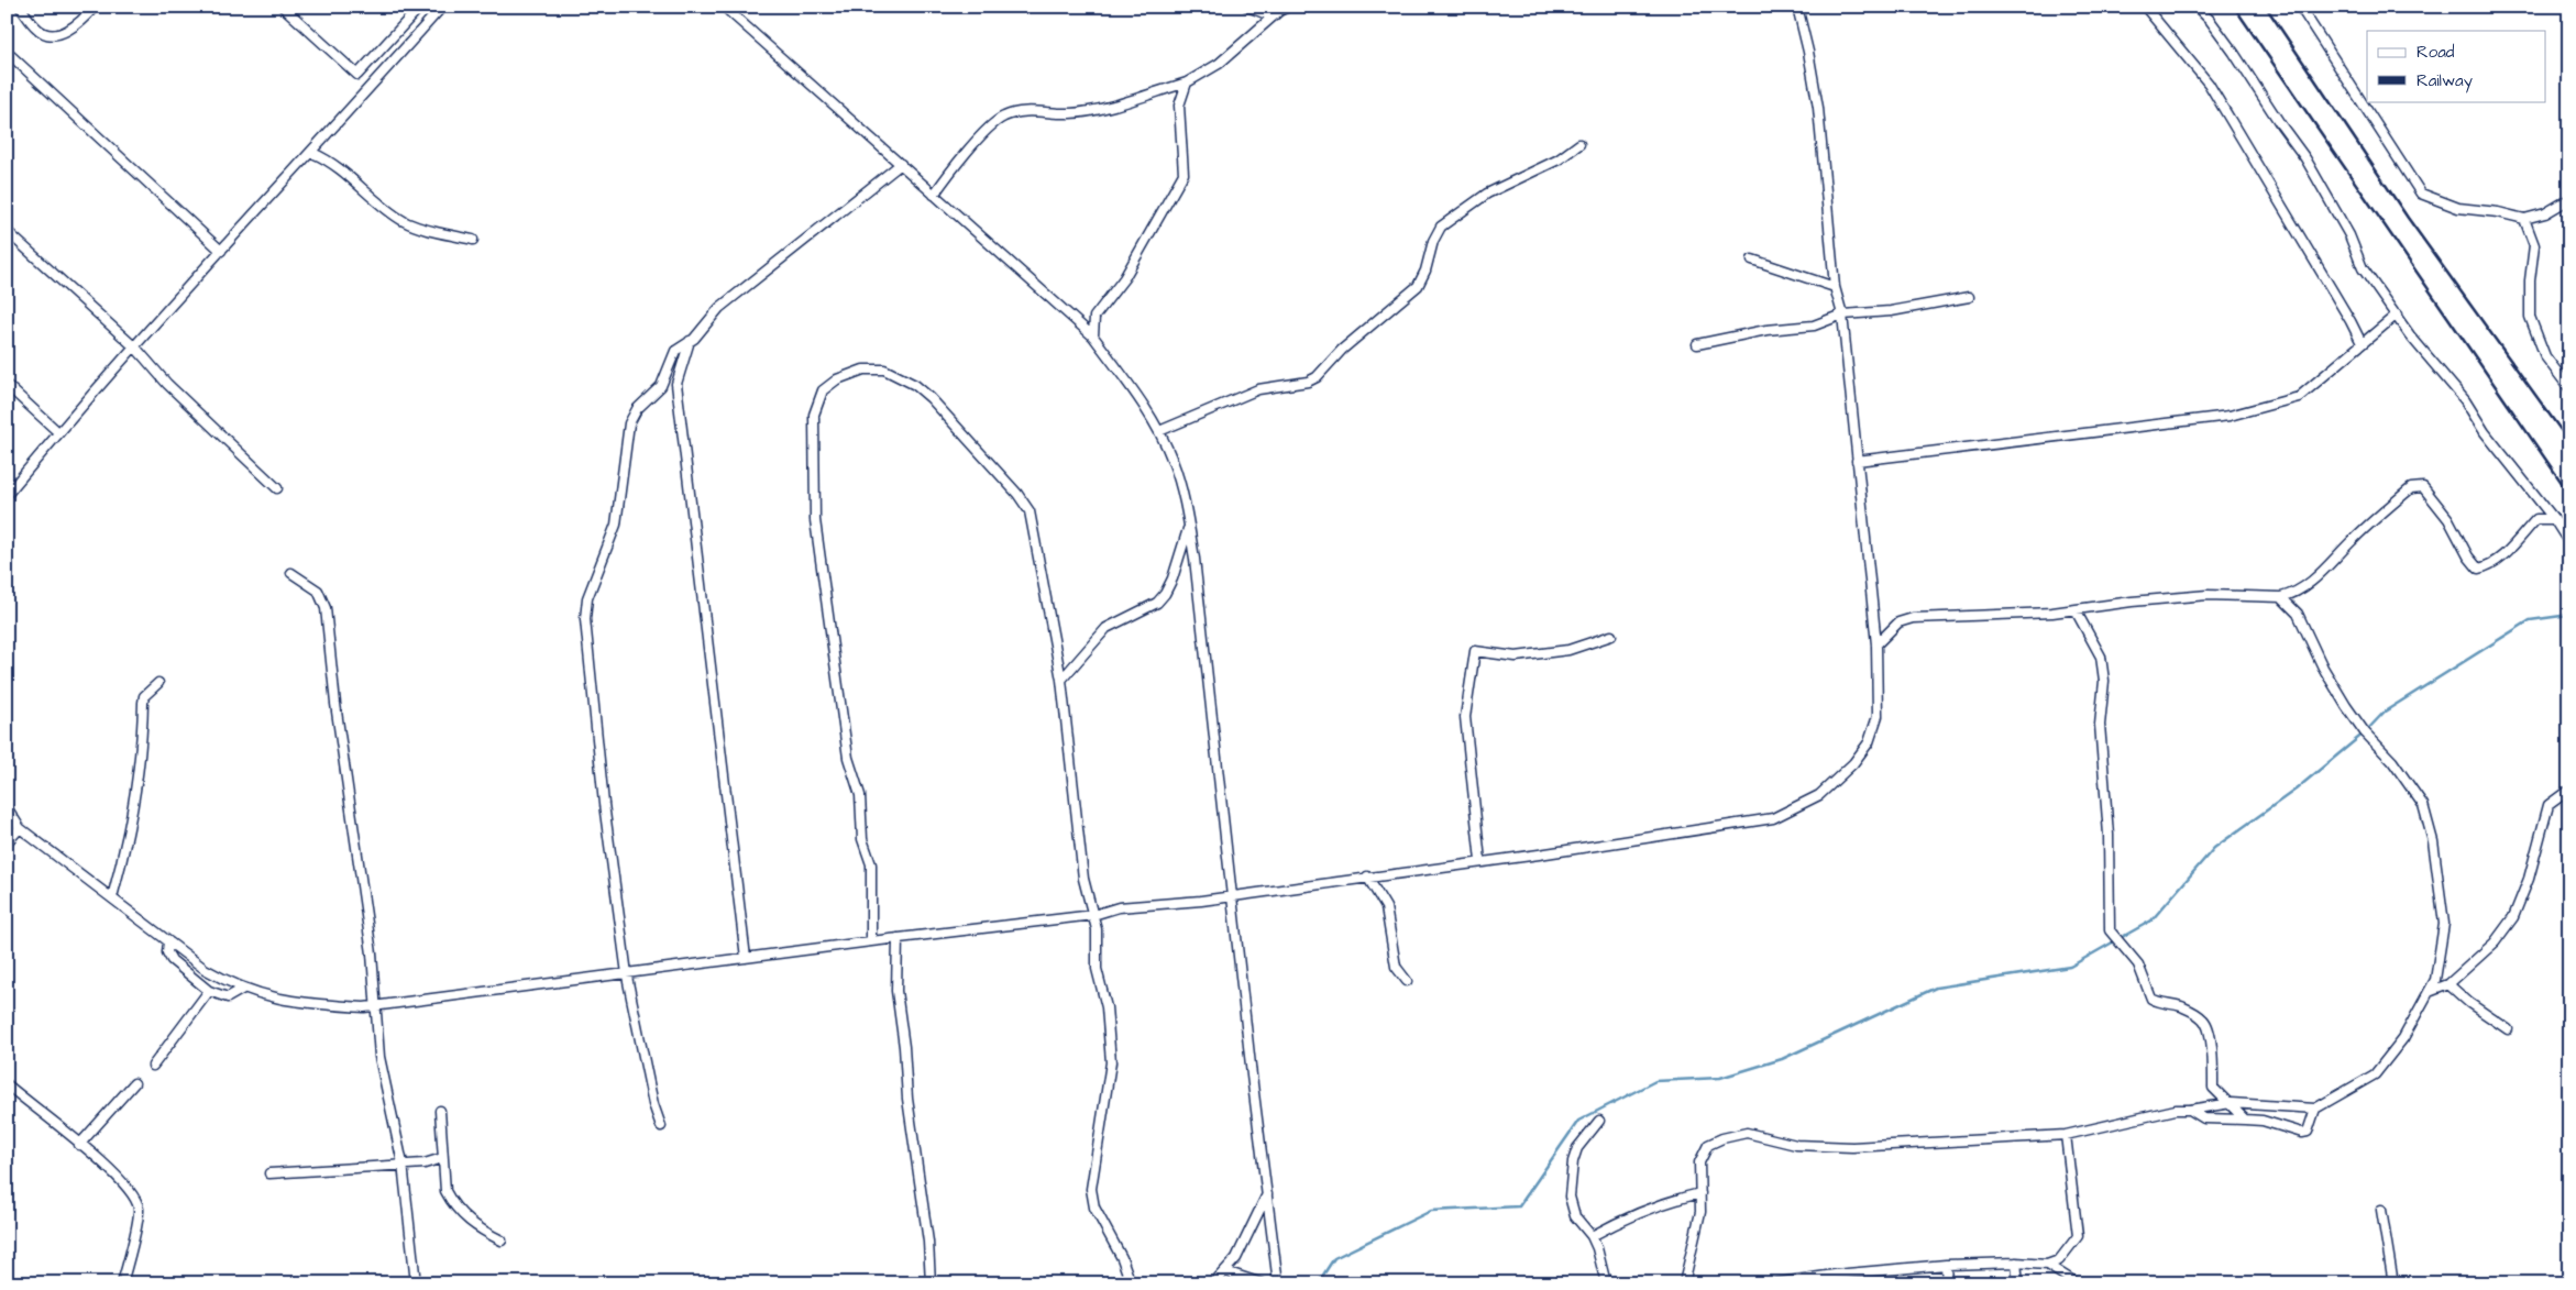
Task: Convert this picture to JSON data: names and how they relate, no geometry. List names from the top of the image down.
{
  "legend": ["Road", "Railway"]
}
